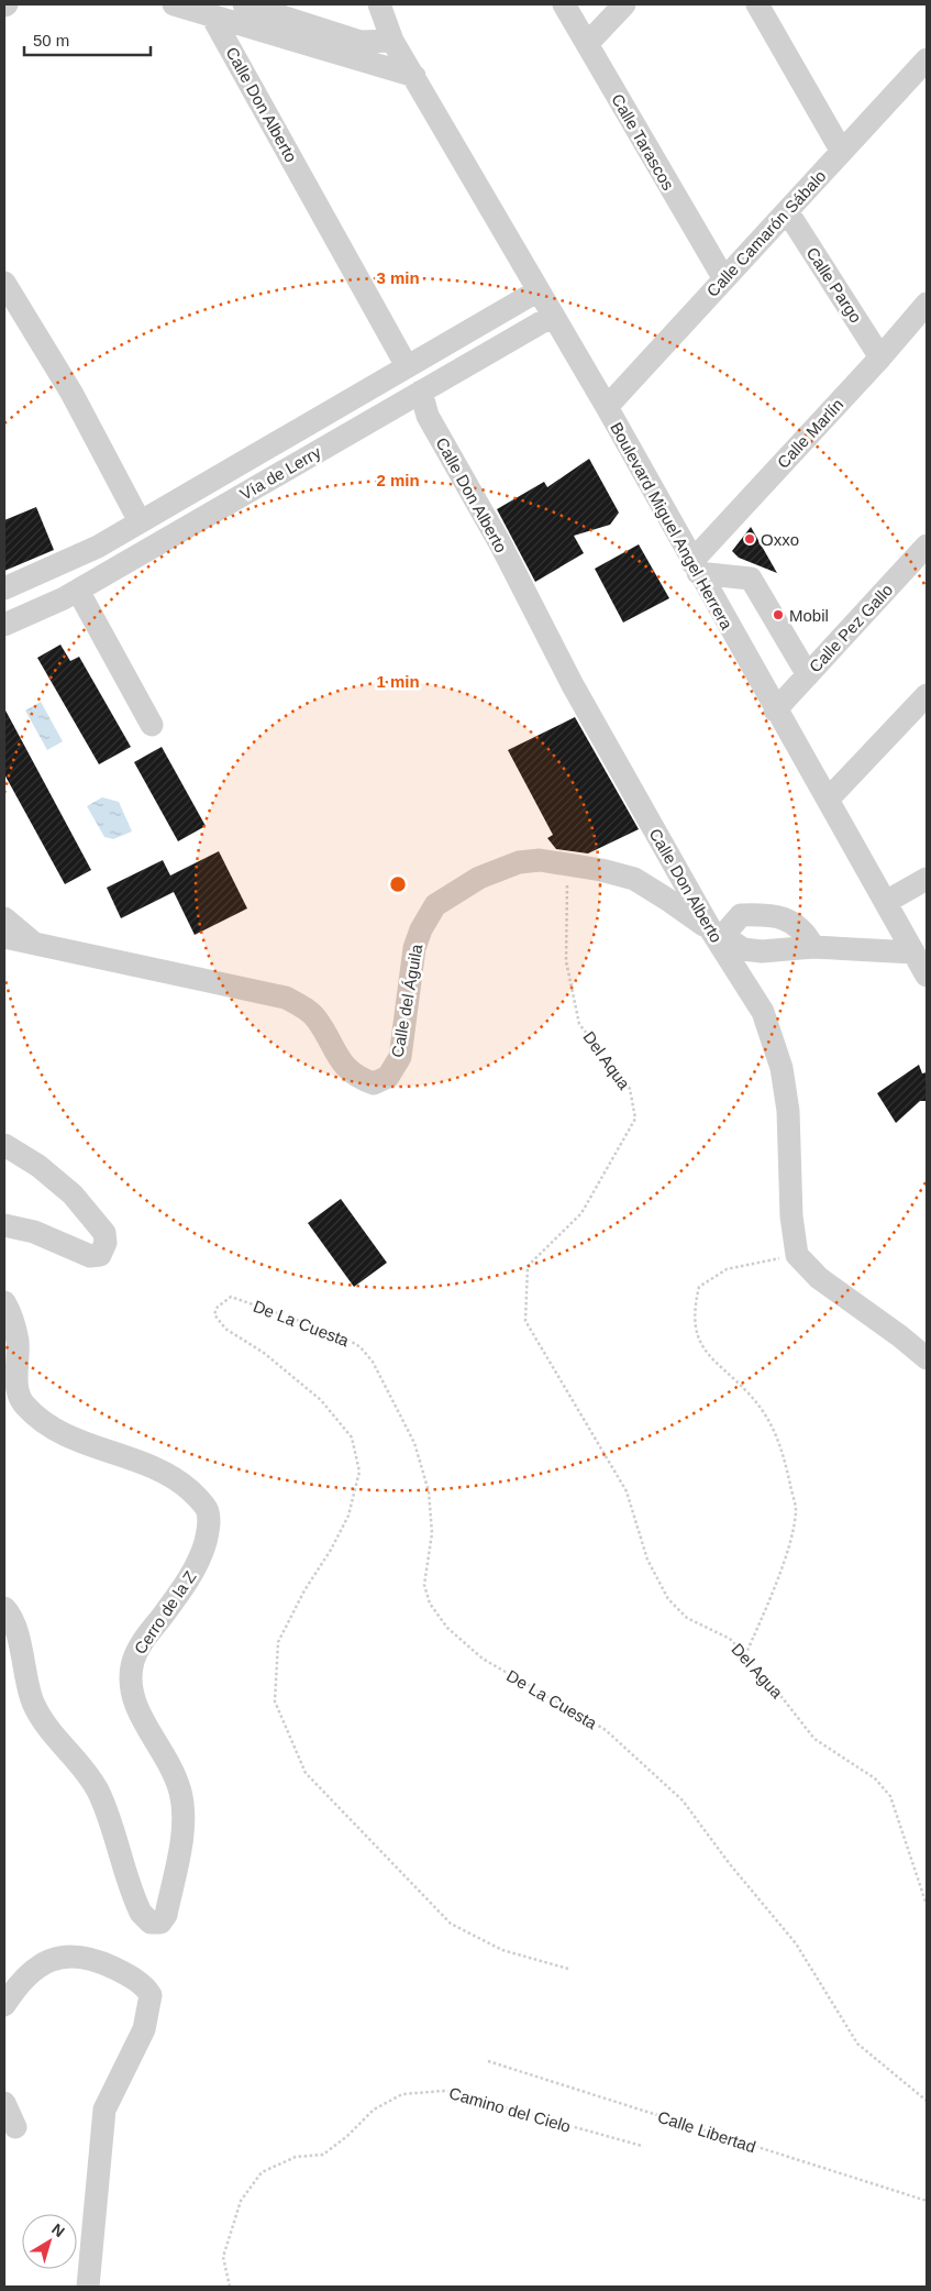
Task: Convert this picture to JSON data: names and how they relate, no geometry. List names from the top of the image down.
{
  "streets": {
    "street": [
      "Calle Don Alberto",
      "Calle Tarascos",
      "Calle Camarón Sábalo",
      "Calle Pargo",
      "Calle Marlín",
      "Vía de Lerry",
      "Boulevard Miguel Angel Herrera",
      "Calle Pez Gallo",
      "Calle del Águila",
      "Cerro de la Z"
    ],
    "path": [
      "Del Aqua",
      "De La Cuesta",
      "Del Agua",
      "Camino del Cielo",
      "Calle Libertad"
    ]
  },
  "crossings": [
    ["Calle Don Alberto", "Vía de Lerry"],
    ["Calle Don Alberto", "Calle del Águila"],
    ["Calle Tarascos", "Calle Camarón Sábalo"],
    ["Calle Camarón Sábalo", "Calle Pargo"],
    ["Calle Camarón Sábalo", "Boulevard Miguel Angel Herrera"],
    ["Calle Pargo", "Calle Marlín"],
    ["Calle Marlín", "Boulevard Miguel Angel Herrera"],
    ["Vía de Lerry", "Boulevard Miguel Angel Herrera"],
    ["Boulevard Miguel Angel Herrera", "Calle Pez Gallo"],
    ["Boulevard Miguel Angel Herrera", "Calle del Águila"],
    ["Calle del Águila", "Del Aqua"],
    ["Del Aqua", "Del Agua"]
  ],
  "places": ["Oxxo", "Mobil"],
  "scale_bar": "50 m",
  "north": "top right",
  "rings": ["3 min", "2 min", "1 min"]
}
